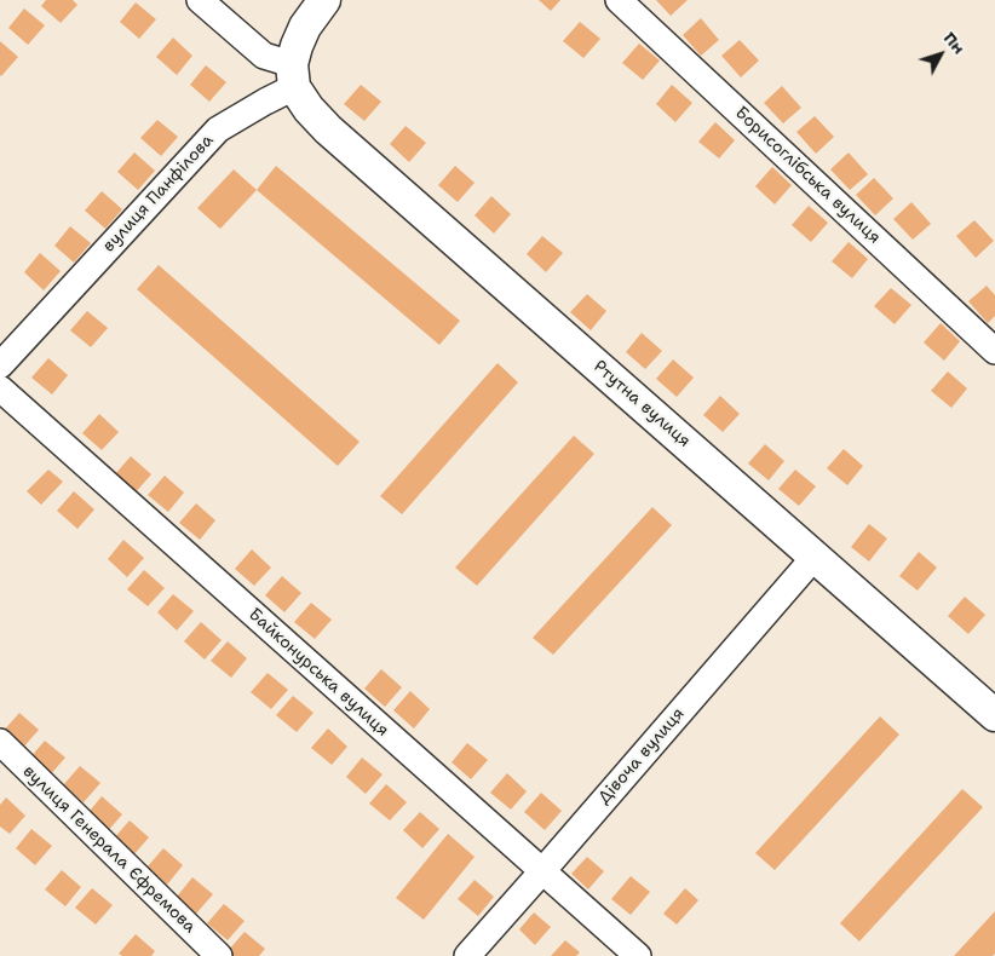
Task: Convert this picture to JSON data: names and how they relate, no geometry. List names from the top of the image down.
{
  "streets": {
    "main road": ["Ртутна вулиця"],
    "street": [
      "Борисоглібська вулиця",
      "вулиця Панфілова",
      "Байконурська вулиця",
      "Дівоча вулиця",
      "вулиця Генерала Єфремова"
    ]
  },
  "crossings": [
    ["вулиця Панфілова", "Ртутна вулиця"],
    ["Ртутна вулиця", "Дівоча вулиця"],
    ["Байконурська вулиця", "Дівоча вулиця"]
  ],
  "north": "top right"
}
